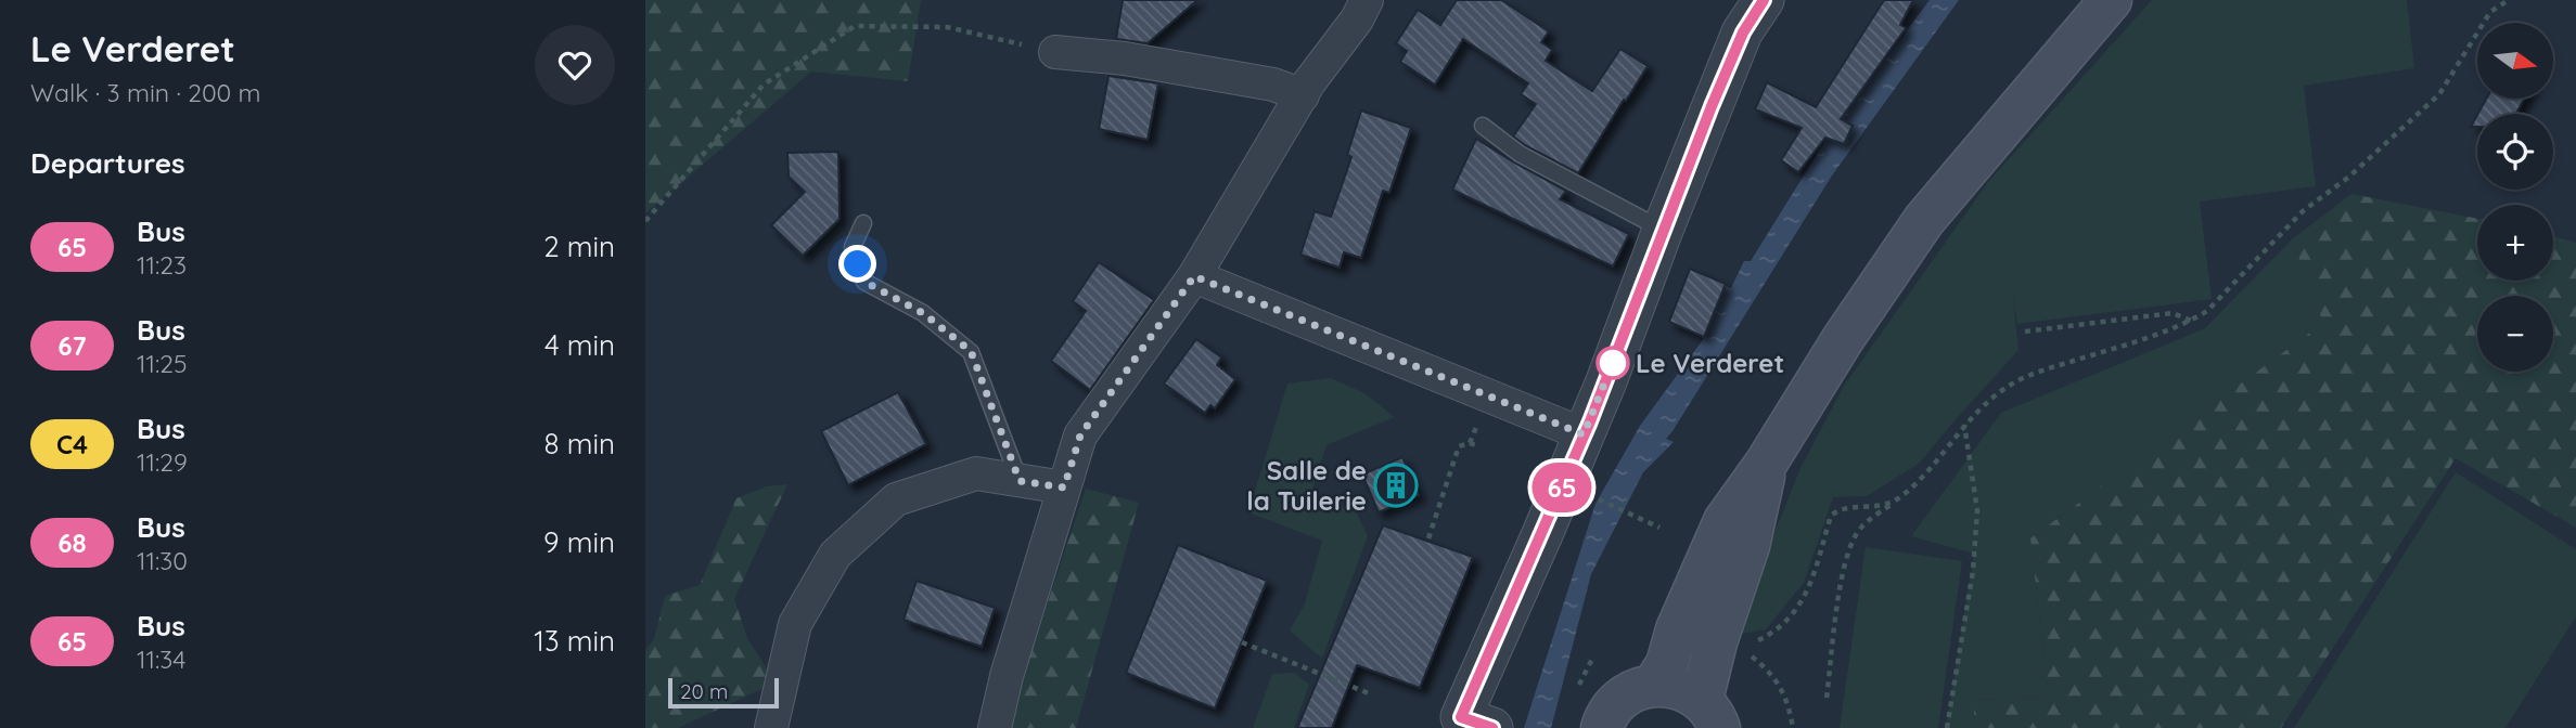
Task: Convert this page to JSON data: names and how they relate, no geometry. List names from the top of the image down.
{
  "places": {
    "other": ["Le Verderet"],
    "building": ["Salle de la Tuilerie"]
  },
  "lines": ["bus line 65"],
  "scale_bar": "20 m",
  "north": "right",
  "page": {
    "heading": [
      ["Le Verderet", "Walk · 3 min · 200 m"],
      "Departures"
    ],
    "on_map": "65",
    "map_buttons": ["+", "−"],
    "list": [
      {
        "mark": "65",
        "name": "Bus",
        "note": "11:23",
        "value": "2 min"
      },
      {
        "mark": "67",
        "name": "Bus",
        "note": "11:25",
        "value": "4 min"
      },
      {
        "mark": "C4",
        "name": "Bus",
        "note": "11:29",
        "value": "8 min"
      },
      {
        "mark": "68",
        "name": "Bus",
        "note": "11:30",
        "value": "9 min"
      },
      {
        "mark": "65",
        "name": "Bus",
        "note": "11:34",
        "value": "13 min"
      }
    ],
    "scale": "20 m"
  }
}
